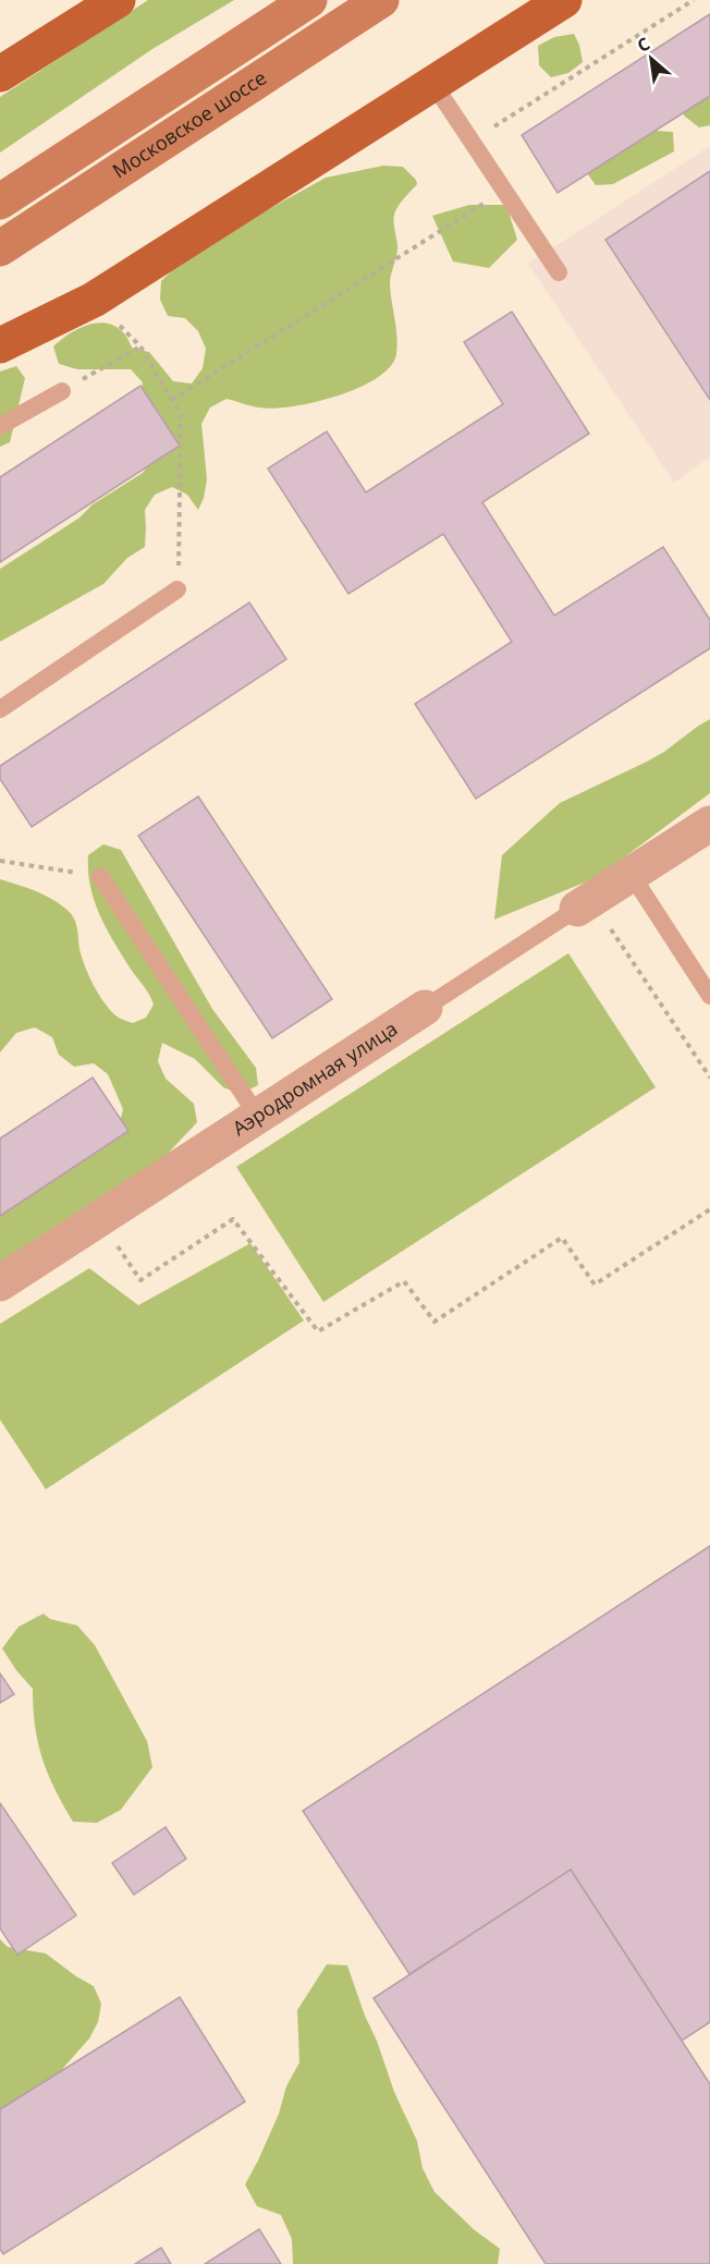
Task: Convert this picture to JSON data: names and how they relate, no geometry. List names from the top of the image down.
{
  "streets": {
    "main road": ["Московское шоссе"],
    "street": ["Аэродромная улица"]
  },
  "north": "top left"
}
